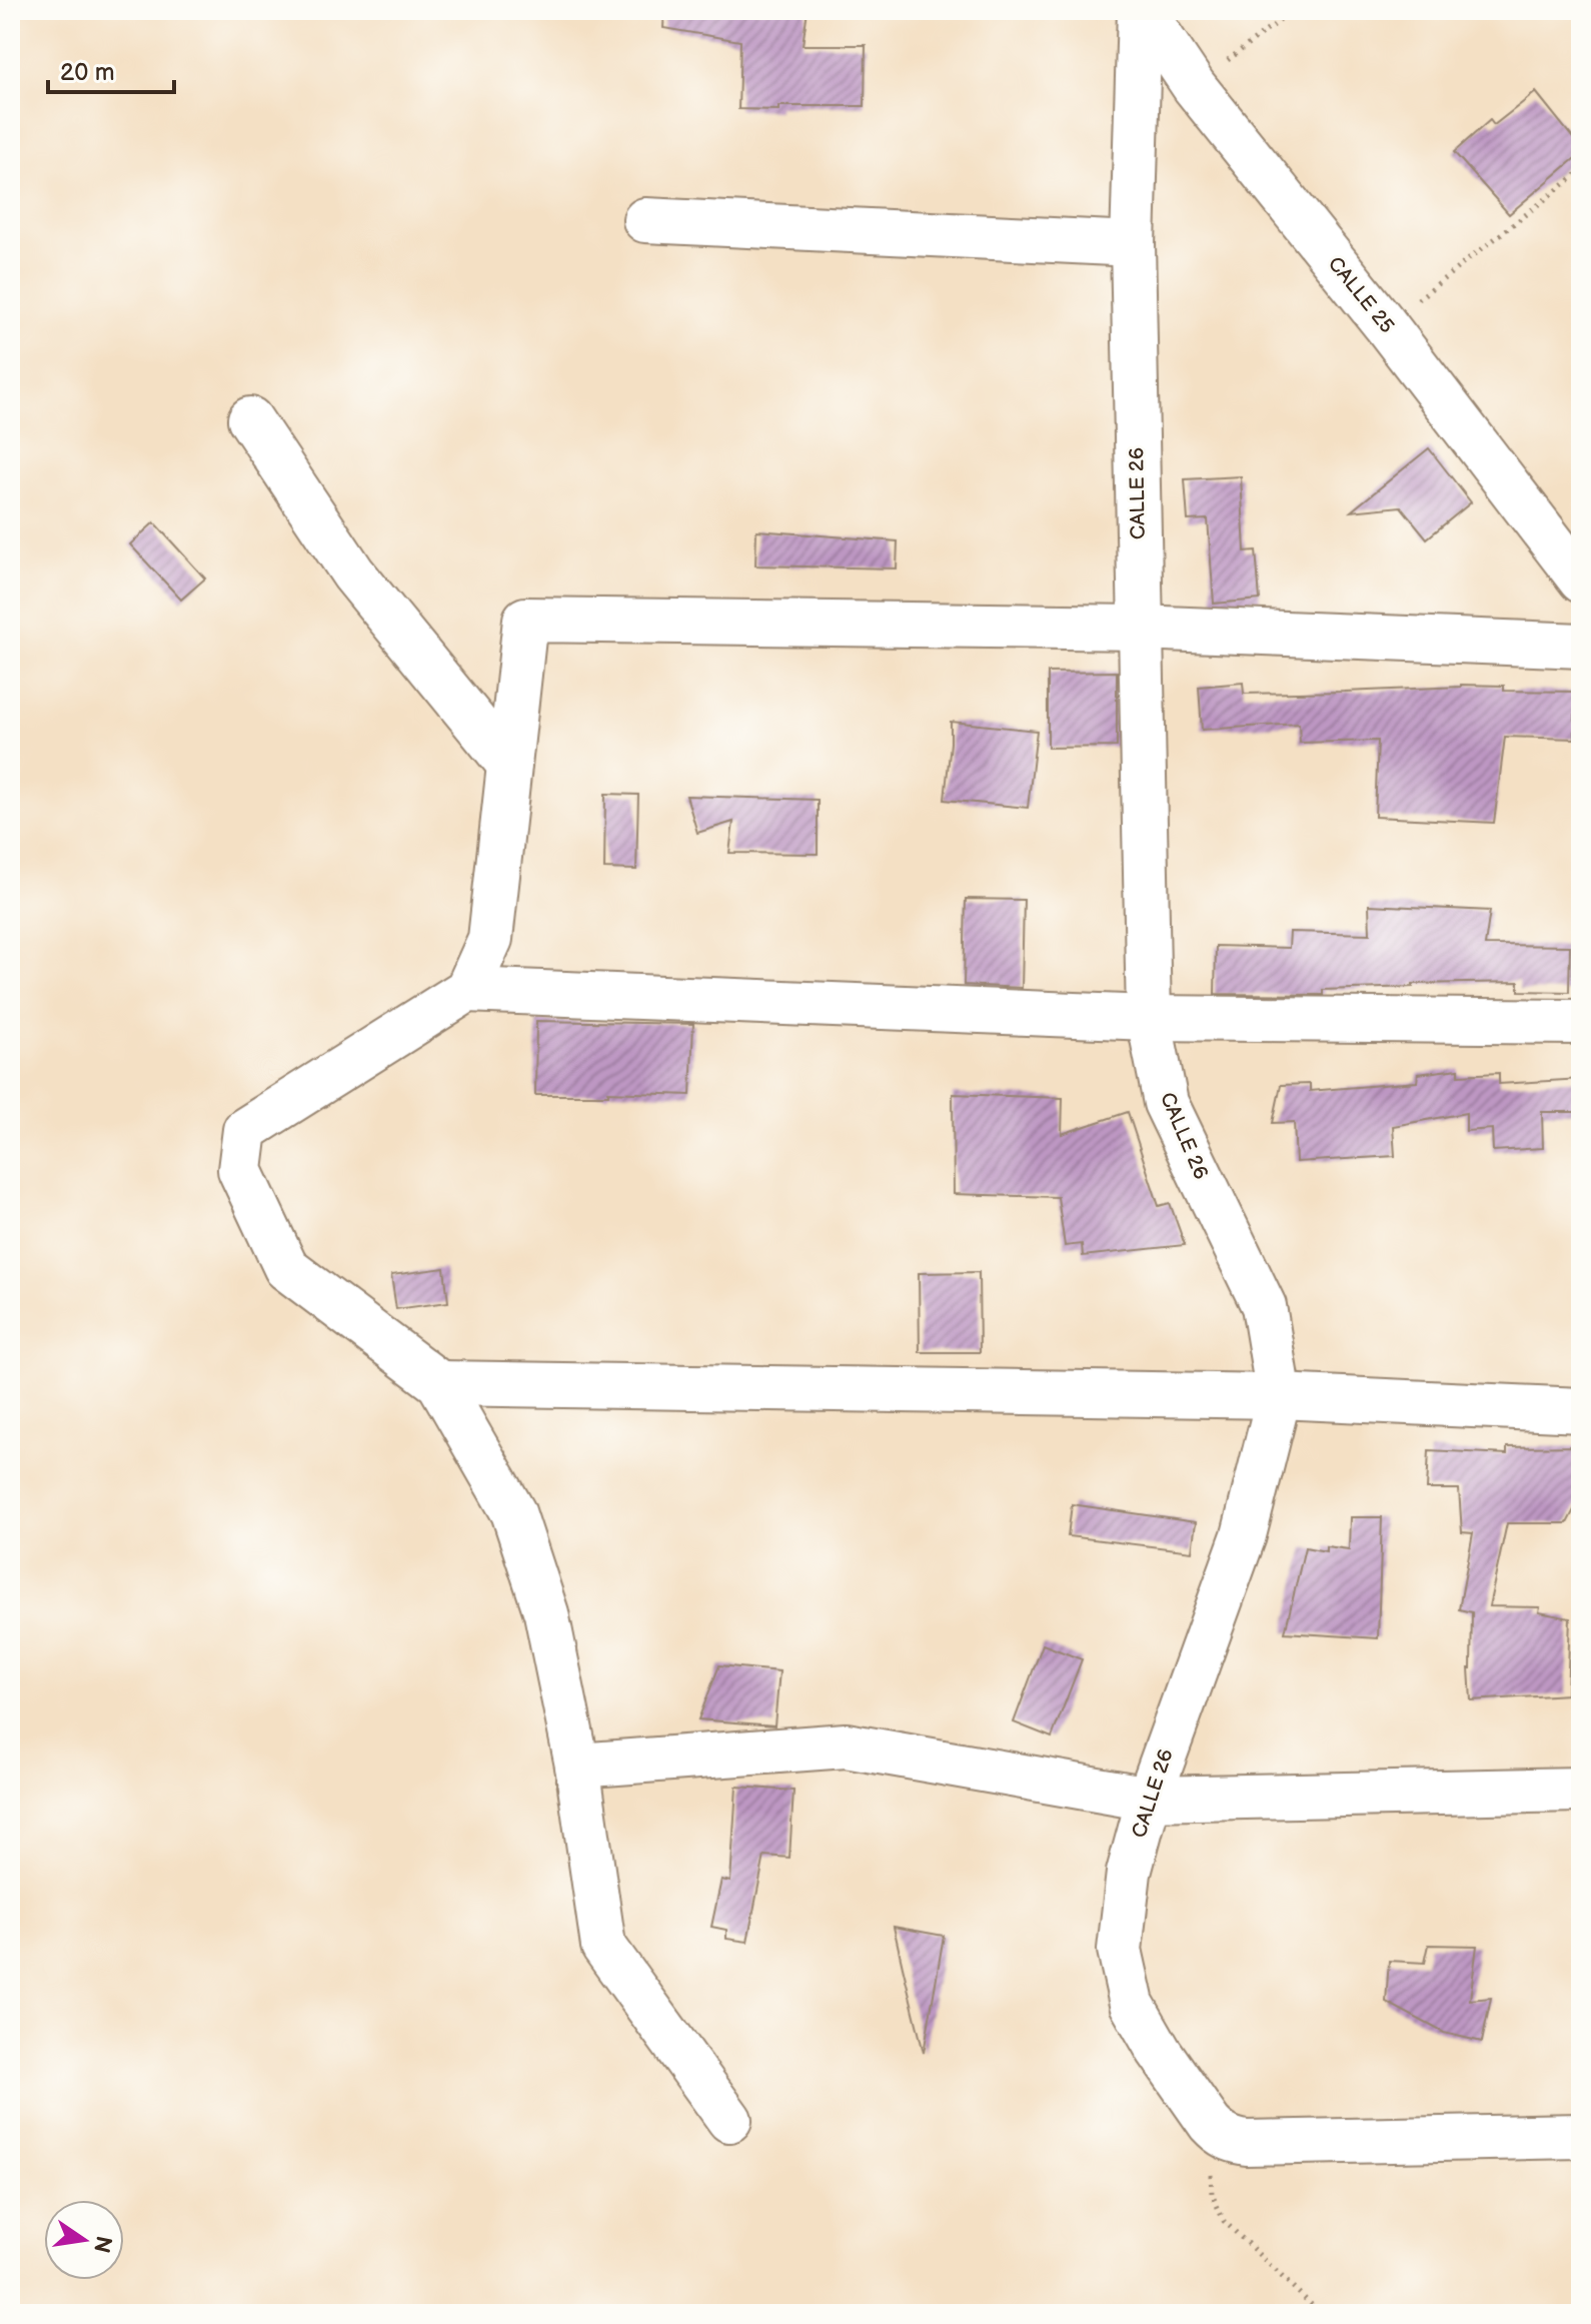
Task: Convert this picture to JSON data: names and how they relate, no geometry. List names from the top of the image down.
{
  "streets": {
    "street": ["CALLE 25", "CALLE 26"]
  },
  "crossings": [
    ["CALLE 25", "CALLE 26"]
  ],
  "scale_bar": "20 m",
  "north": "right"
}
